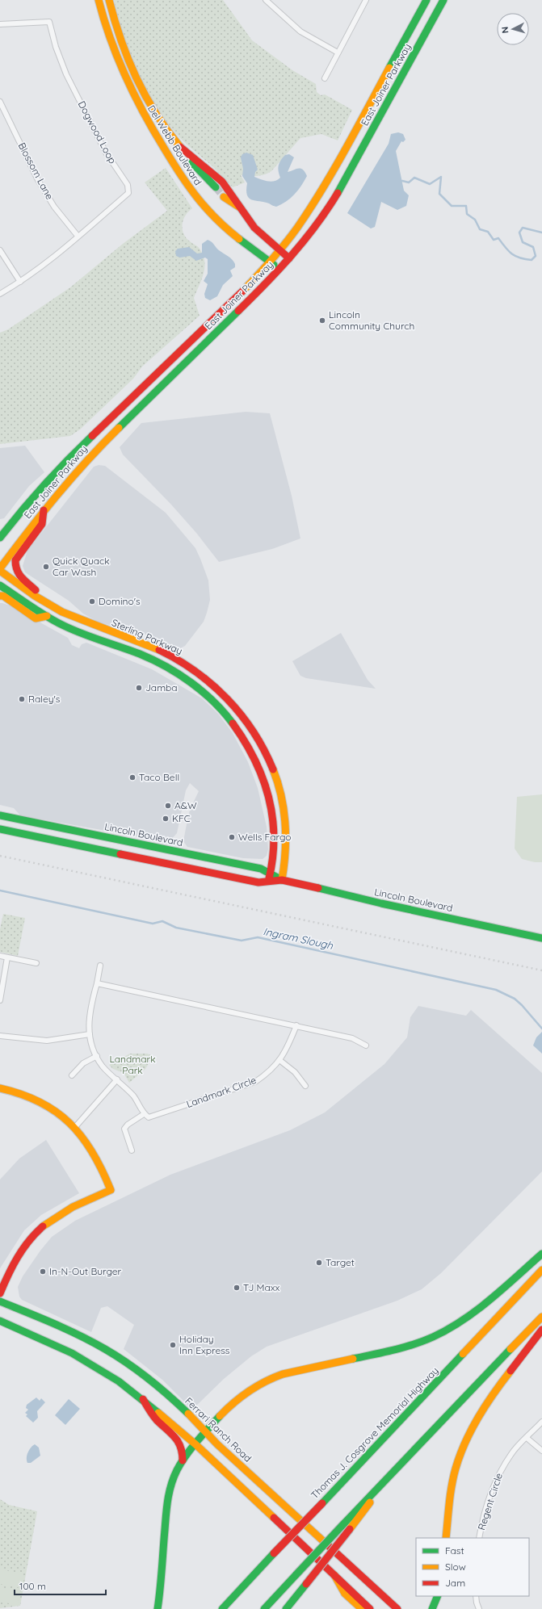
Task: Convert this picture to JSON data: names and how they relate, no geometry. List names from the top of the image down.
{
  "streets": {
    "main road": [
      "East Joiner Parkway",
      "Del Webb Boulevard",
      "Sterling Parkway",
      "Lincoln Boulevard",
      "Ferrari Ranch Road",
      "Thomas J. Cosgrove Memorial Highway"
    ],
    "street": [
      "Dogwood Loop",
      "Blossom Lane",
      "Landmark Circle",
      "Regent Circle"
    ]
  },
  "crossings": [
    ["East Joiner Parkway", "Del Webb Boulevard"],
    ["Dogwood Loop", "Blossom Lane"],
    ["Sterling Parkway", "Lincoln Boulevard"]
  ],
  "water": ["Ingram Slough"],
  "parks": ["Landmark Park"],
  "places": [
    "Lincoln Community Church",
    "Quick Quack Car Wash",
    "Domino's",
    "Jamba",
    "Raley's",
    "Taco Bell",
    "A&W",
    "KFC",
    "Wells Fargo",
    "Target",
    "In-N-Out Burger",
    "TJ Maxx",
    "Holiday Inn Express"
  ],
  "legend": ["Fast", "Slow", "Jam"],
  "scale_bar": "100 m",
  "north": "left"
}
